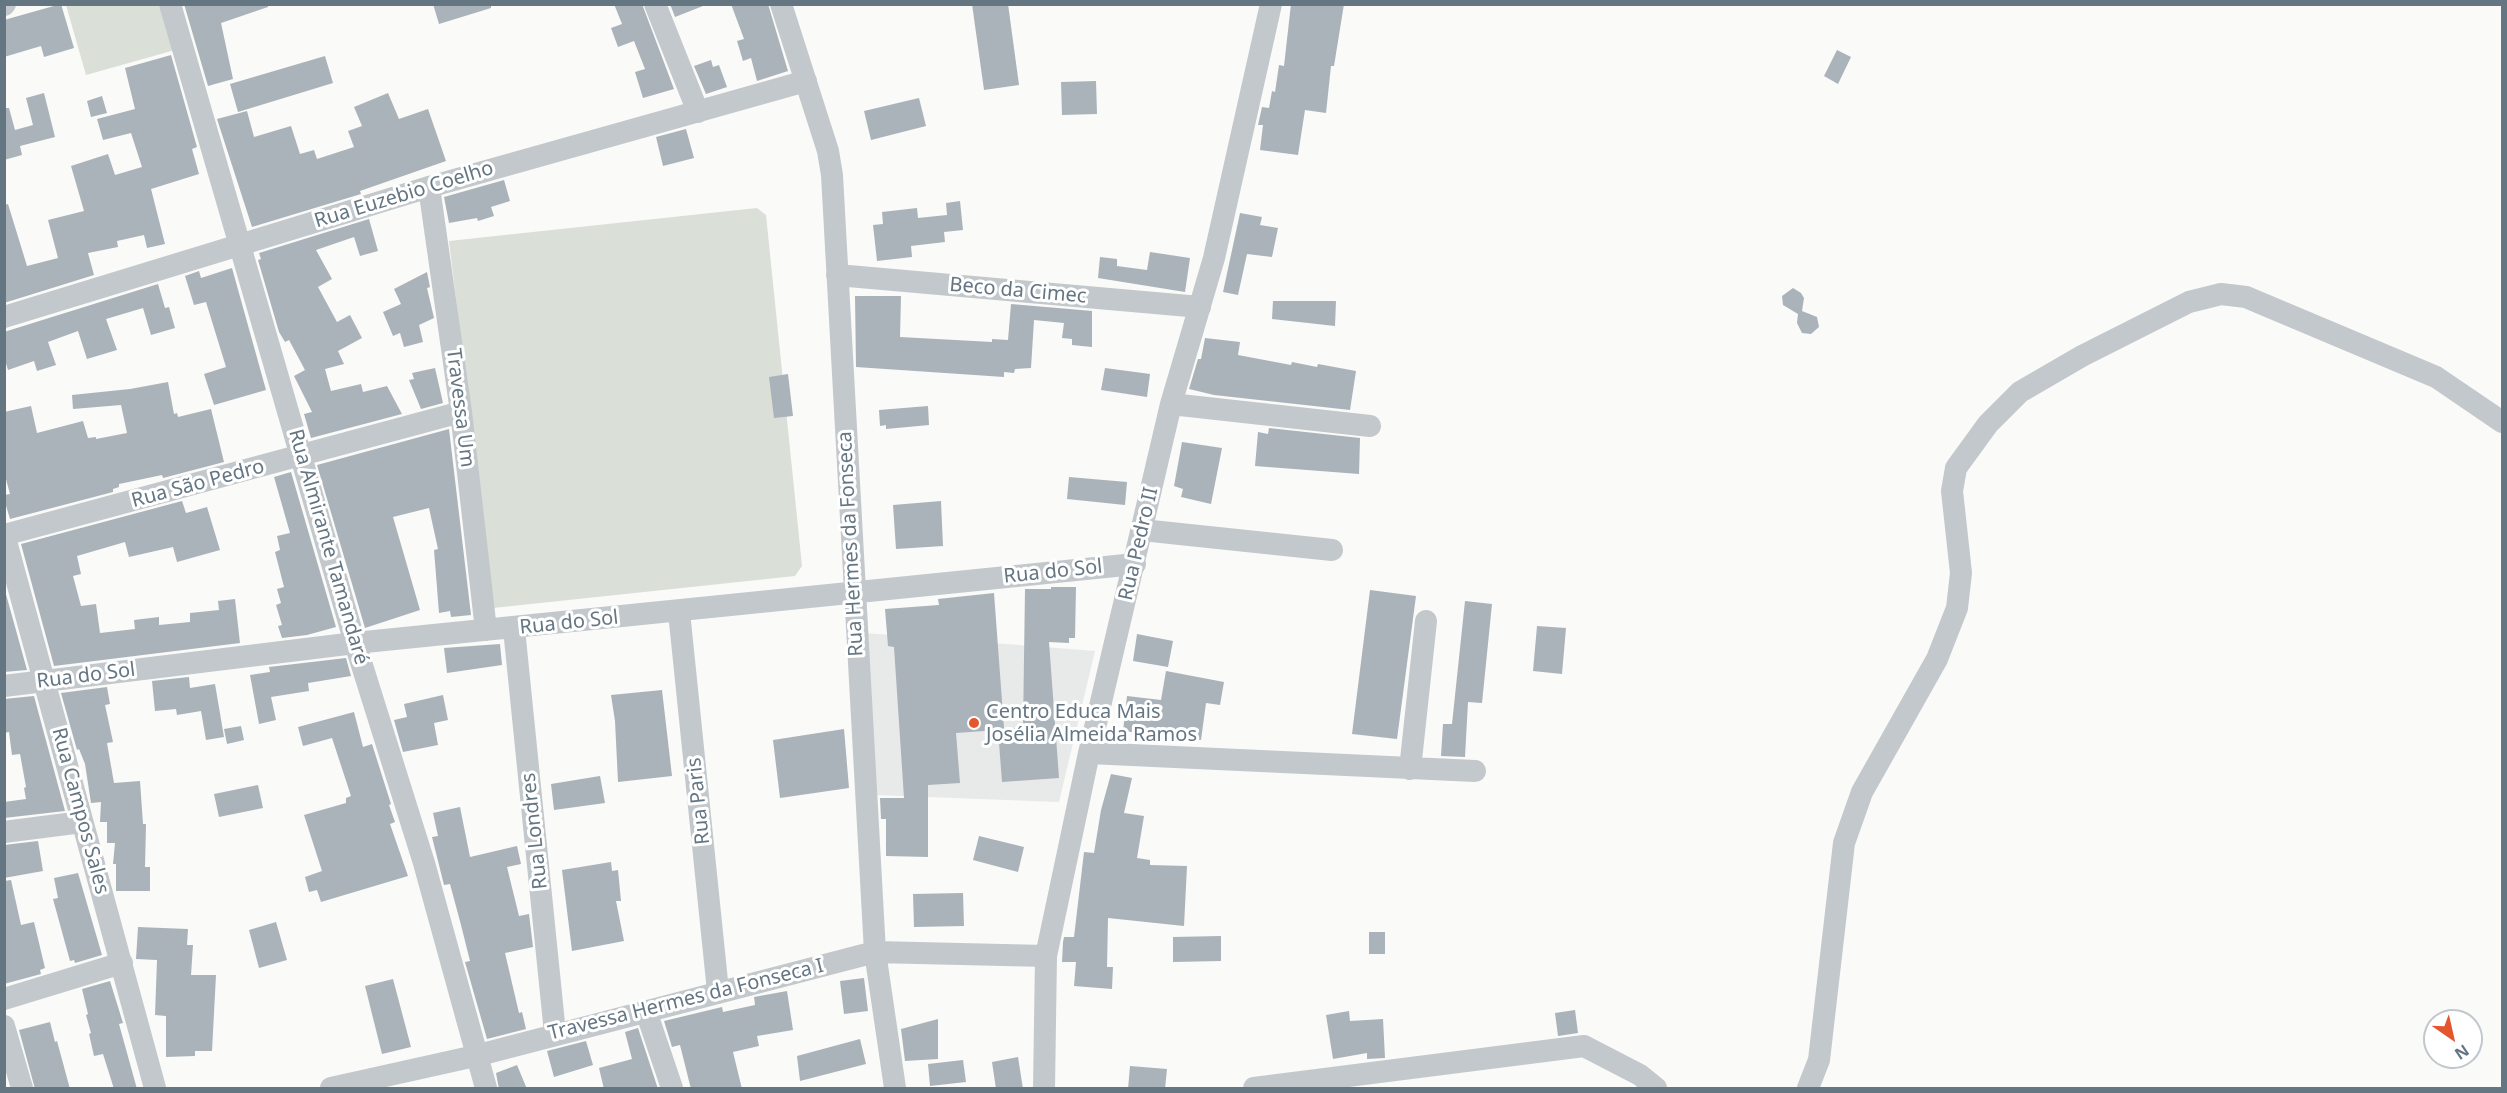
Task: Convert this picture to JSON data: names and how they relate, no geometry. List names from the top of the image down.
{
  "streets": {
    "street": [
      "Rua Euzebio Coelho",
      "Beco da Cimec",
      "Travessa Um",
      "Rua São Pedro",
      "Rua Hermes da Fonseca",
      "Rua Pedro II",
      "Rua Almirante Tamandaré",
      "Rua do Sol",
      "Rua Paris",
      "Rua Campos Sales",
      "Rua Londres",
      "Travessa Hermes da Fonseca I"
    ]
  },
  "crossings": [
    ["Rua Euzebio Coelho", "Travessa Um"],
    ["Rua Euzebio Coelho", "Rua Hermes da Fonseca"],
    ["Rua Euzebio Coelho", "Rua Almirante Tamandaré"],
    ["Beco da Cimec", "Rua Hermes da Fonseca"],
    ["Beco da Cimec", "Rua Pedro II"],
    ["Travessa Um", "Rua São Pedro"],
    ["Travessa Um", "Rua do Sol"],
    ["Rua São Pedro", "Rua Almirante Tamandaré"],
    ["Rua São Pedro", "Rua Campos Sales"],
    ["Rua Hermes da Fonseca", "Rua do Sol"],
    ["Rua Hermes da Fonseca", "Travessa Hermes da Fonseca I"],
    ["Rua Pedro II", "Rua do Sol"],
    ["Rua Pedro II", "Travessa Hermes da Fonseca I"],
    ["Rua Almirante Tamandaré", "Rua do Sol"],
    ["Rua Almirante Tamandaré", "Travessa Hermes da Fonseca I"],
    ["Rua do Sol", "Rua Paris"],
    ["Rua do Sol", "Rua Campos Sales"],
    ["Rua do Sol", "Rua Londres"],
    ["Rua Paris", "Travessa Hermes da Fonseca I"],
    ["Rua Londres", "Travessa Hermes da Fonseca I"]
  ],
  "places": ["Centro Educa Mais Josélia Almeida Ramos"],
  "north": "bottom right"
}
